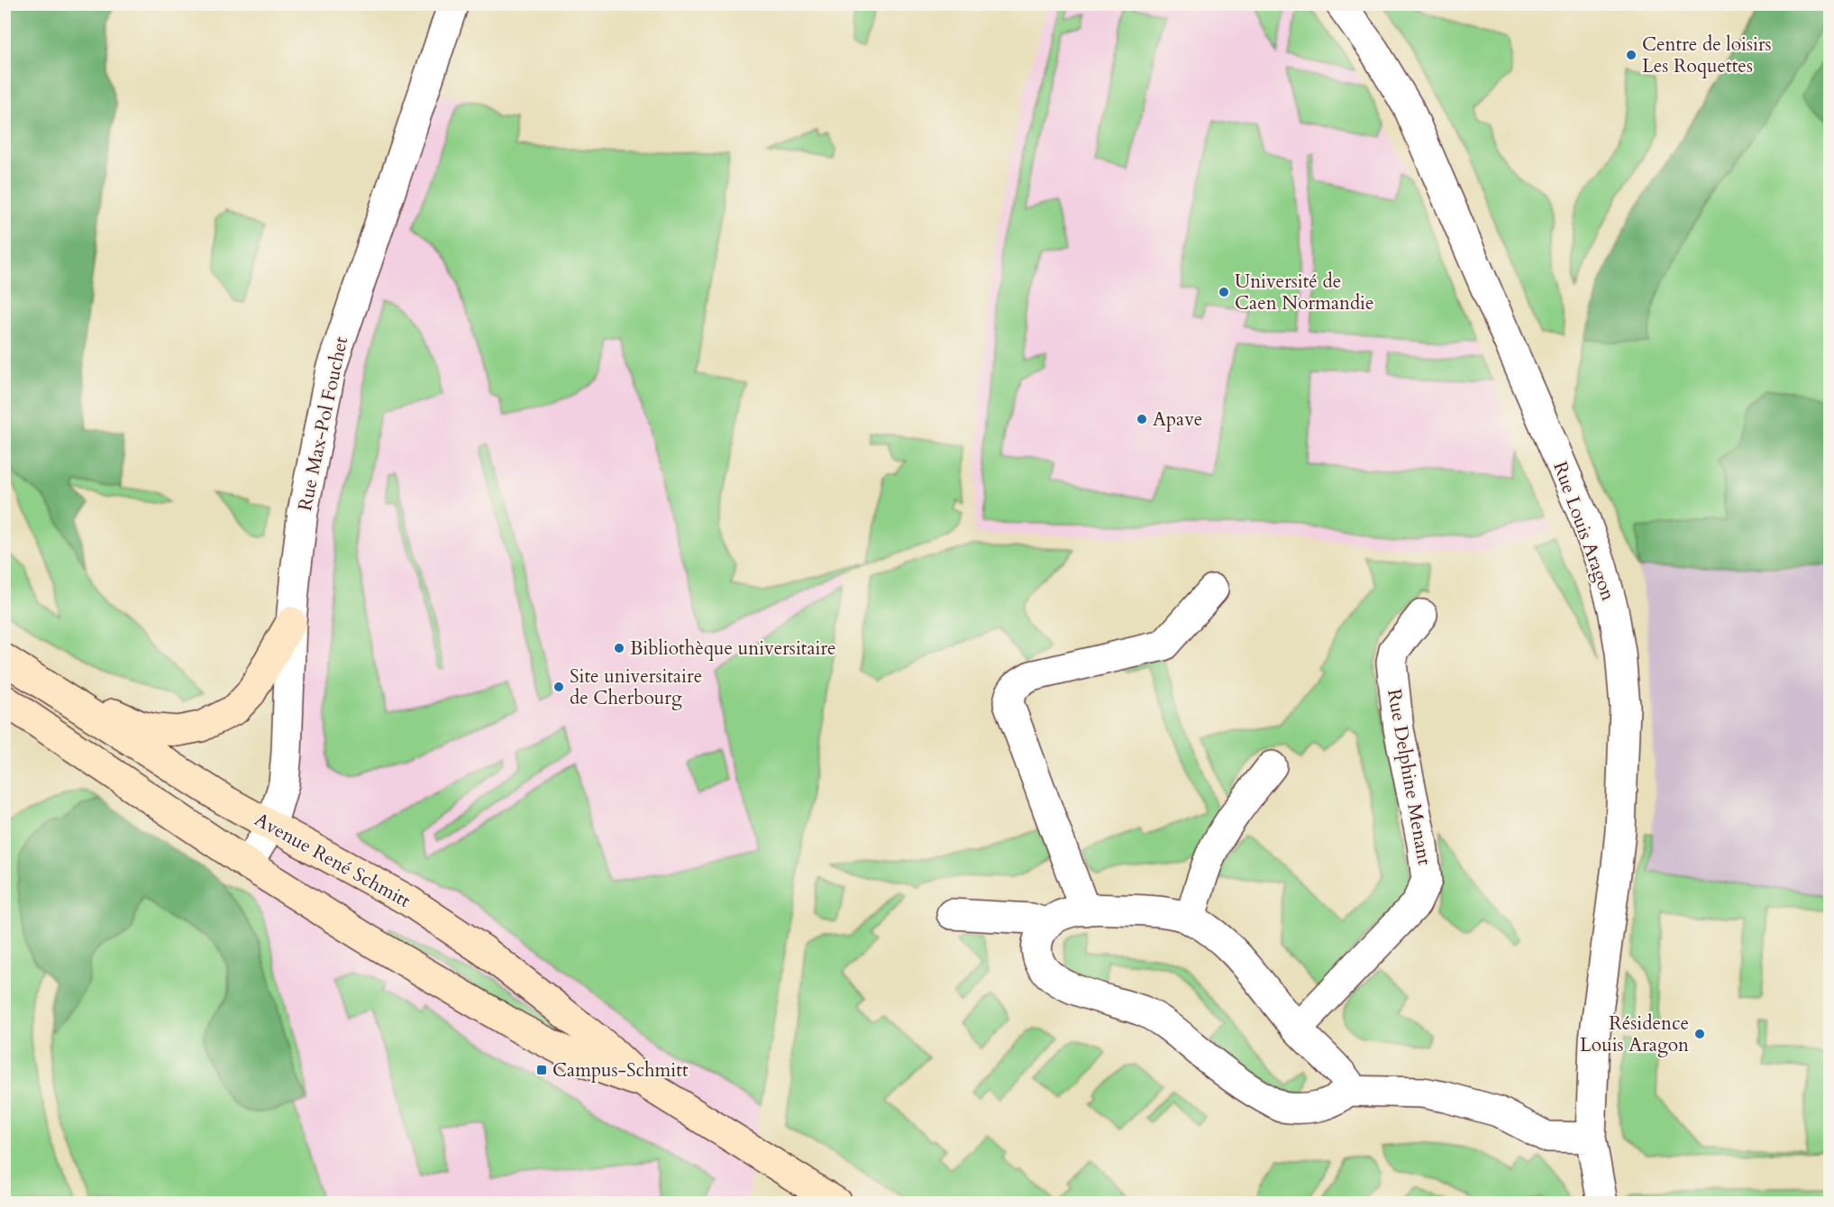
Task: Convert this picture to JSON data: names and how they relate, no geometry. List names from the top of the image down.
{
  "streets": {
    "main road": ["Avenue René Schmitt"],
    "street": ["Rue Max-Pol Fouchet", "Rue Louis Aragon", "Rue Delphine Menant"]
  },
  "crossings": [
    ["Rue Max-Pol Fouchet", "Avenue René Schmitt"]
  ],
  "places": {
    "other": [
      "Centre de loisirs Les Roquettes",
      "Université de Caen Normandie",
      "Apave",
      "Bibliothèque universitaire",
      "Site universitaire de Cherbourg",
      "Résidence Louis Aragon"
    ],
    "transit": ["Campus-Schmitt"]
  }
}
